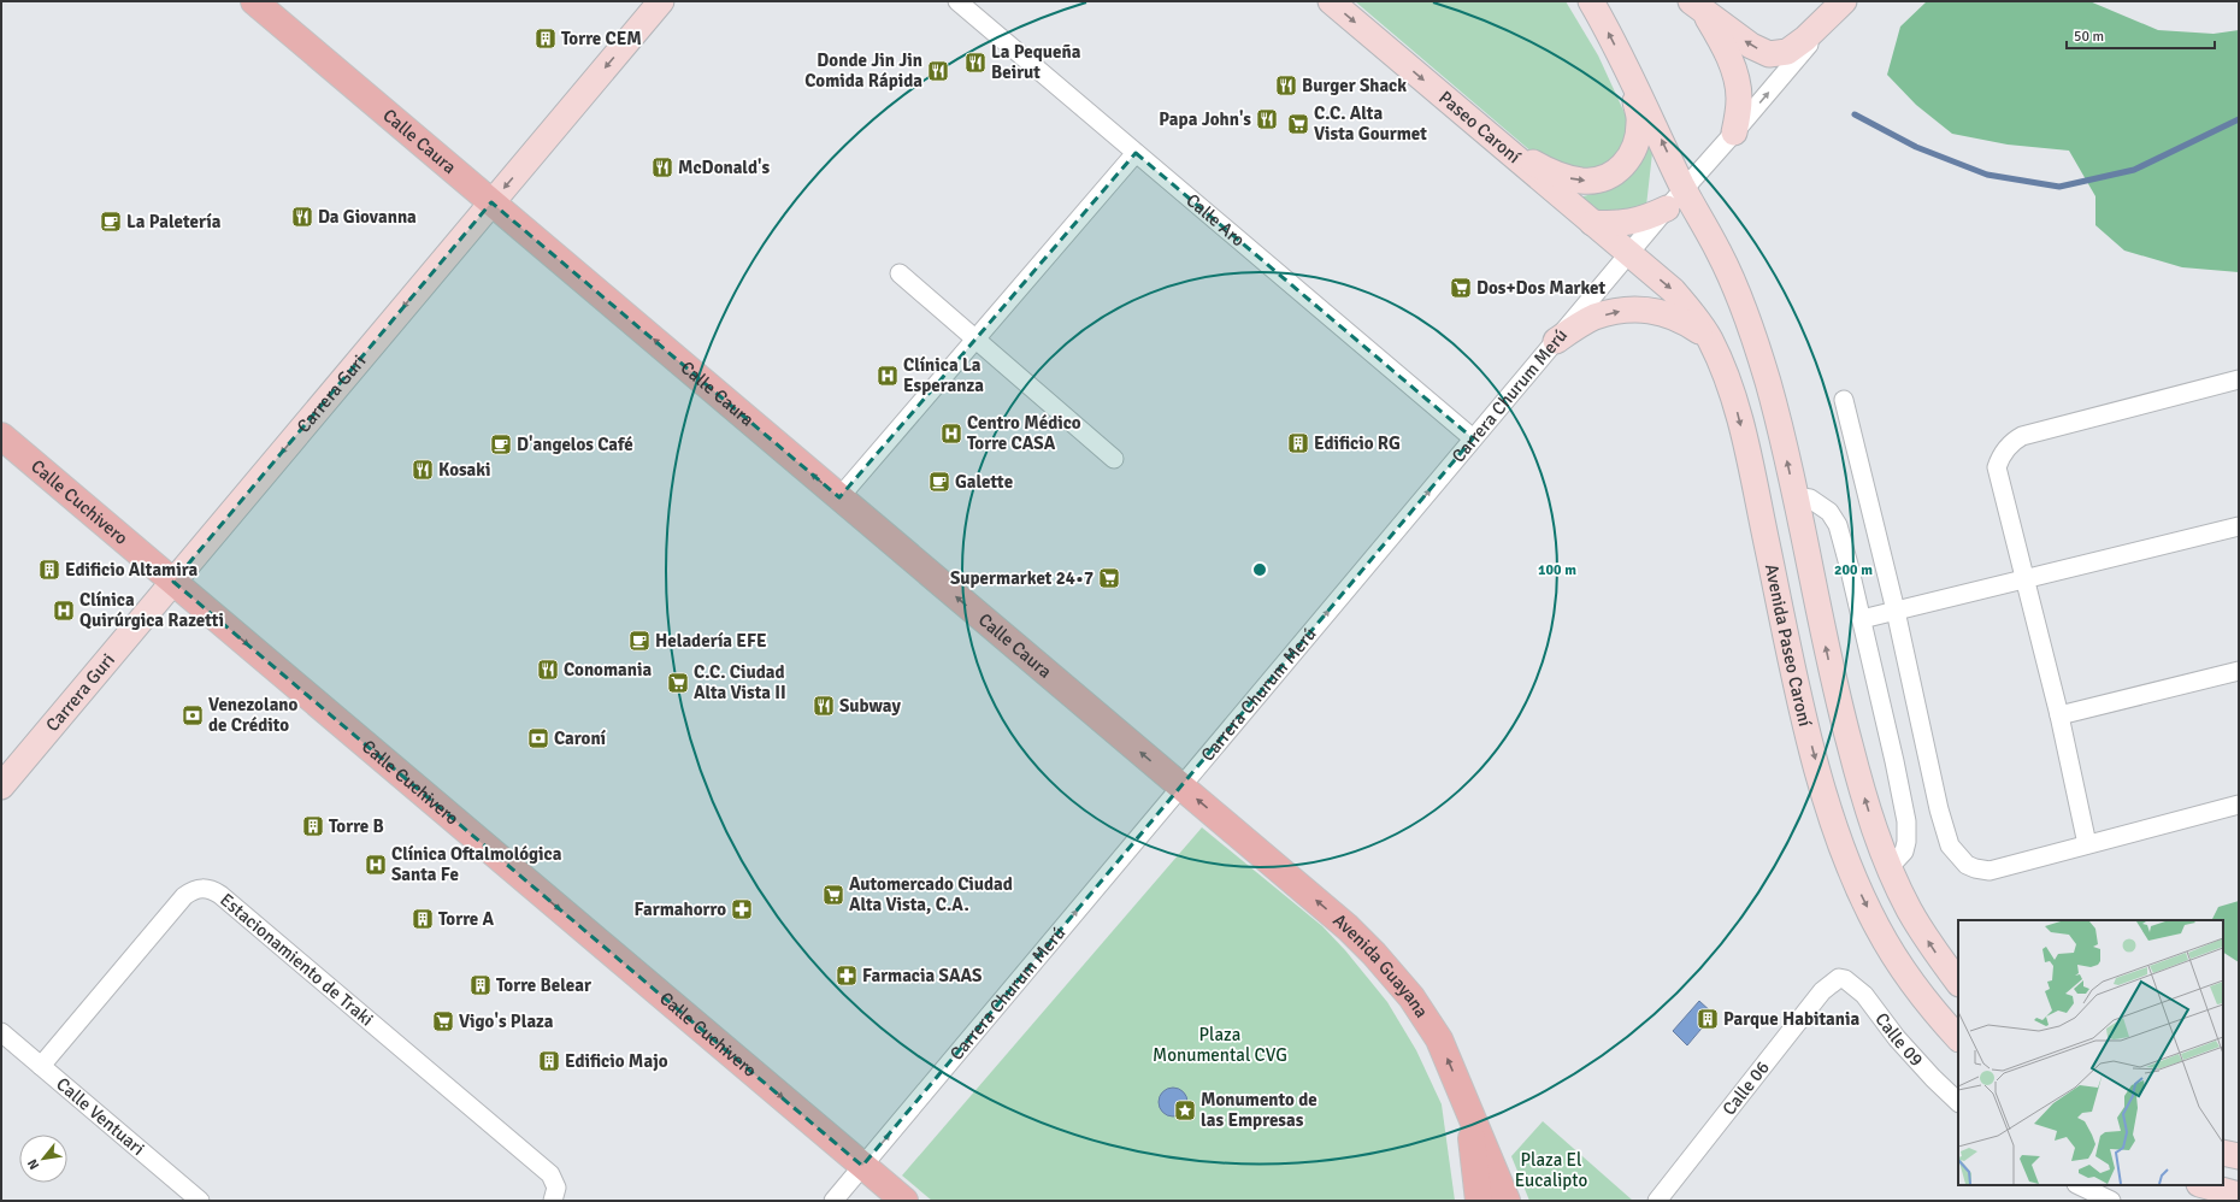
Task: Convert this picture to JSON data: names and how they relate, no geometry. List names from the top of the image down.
{
  "streets": {
    "main road": ["Calle Caura", "Calle Cuchivero", "Avenida Guayana"],
    "street": [
      "Paseo Caroní",
      "Calle Aro",
      "Carrera Guri",
      "Carrera Churum Merú",
      "Avenida Paseo Caroní",
      "Estacionamiento de Traki",
      "Calle 09",
      "Calle 06",
      "Calle Ventuari"
    ]
  },
  "crossings": [
    ["Paseo Caroní", "Carrera Churum Merú"],
    ["Paseo Caroní", "Avenida Paseo Caroní"],
    ["Calle Caura", "Carrera Guri"],
    ["Calle Caura", "Carrera Churum Merú"],
    ["Calle Caura", "Avenida Guayana"],
    ["Calle Aro", "Carrera Churum Merú"],
    ["Carrera Guri", "Calle Cuchivero"],
    ["Carrera Churum Merú", "Calle Cuchivero"],
    ["Carrera Churum Merú", "Avenida Paseo Caroní"],
    ["Carrera Churum Merú", "Avenida Guayana"],
    ["Estacionamiento de Traki", "Calle Ventuari"],
    ["Calle 09", "Calle 06"]
  ],
  "one_way": [
    "Paseo Caroní",
    "Calle Caura",
    "Carrera Guri",
    "Carrera Churum Merú",
    "Calle Cuchivero",
    "Avenida Guayana"
  ],
  "parks": ["Plaza Monumental CVG", "Plaza El Eucalipto"],
  "places": {
    "building": [
      "Torre CEM",
      "Edificio RG",
      "Edificio Altamira",
      "Torre B",
      "Torre A",
      "Torre Belear",
      "Parque Habitania",
      "Edificio Majo"
    ],
    "restaurant": [
      "La Pequeña Beirut",
      "Donde Jin Jin Comida Rápida",
      "Burger Shack",
      "Papa John's",
      "McDonald's",
      "Da Giovanna",
      "Kosaki",
      "Conomania",
      "Subway"
    ],
    "supermarket": [
      "C.C. Alta Vista Gourmet",
      "Dos+Dos Market",
      "Supermarket 24•7",
      "C.C. Ciudad Alta Vista II",
      "Automercado Ciudad Alta Vista, C.A.",
      "Vigo's Plaza"
    ],
    "cafe": [
      "La Paletería",
      "D'angelos Café",
      "Galette",
      "Heladería EFE"
    ],
    "hospital": [
      "Clínica La Esperanza",
      "Centro Médico Torre CASA",
      "Clínica Quirúrgica Razetti",
      "Clínica Oftalmológica Santa Fe"
    ],
    "bank": ["Venezolano de Crédito", "Caroní"],
    "pharmacy": ["Farmahorro", "Farmacia SAAS"],
    "place": ["Monumento de las Empresas"]
  },
  "scale_bar": "50 m",
  "north": "bottom left",
  "rings": ["100 m", "200 m"]
}
